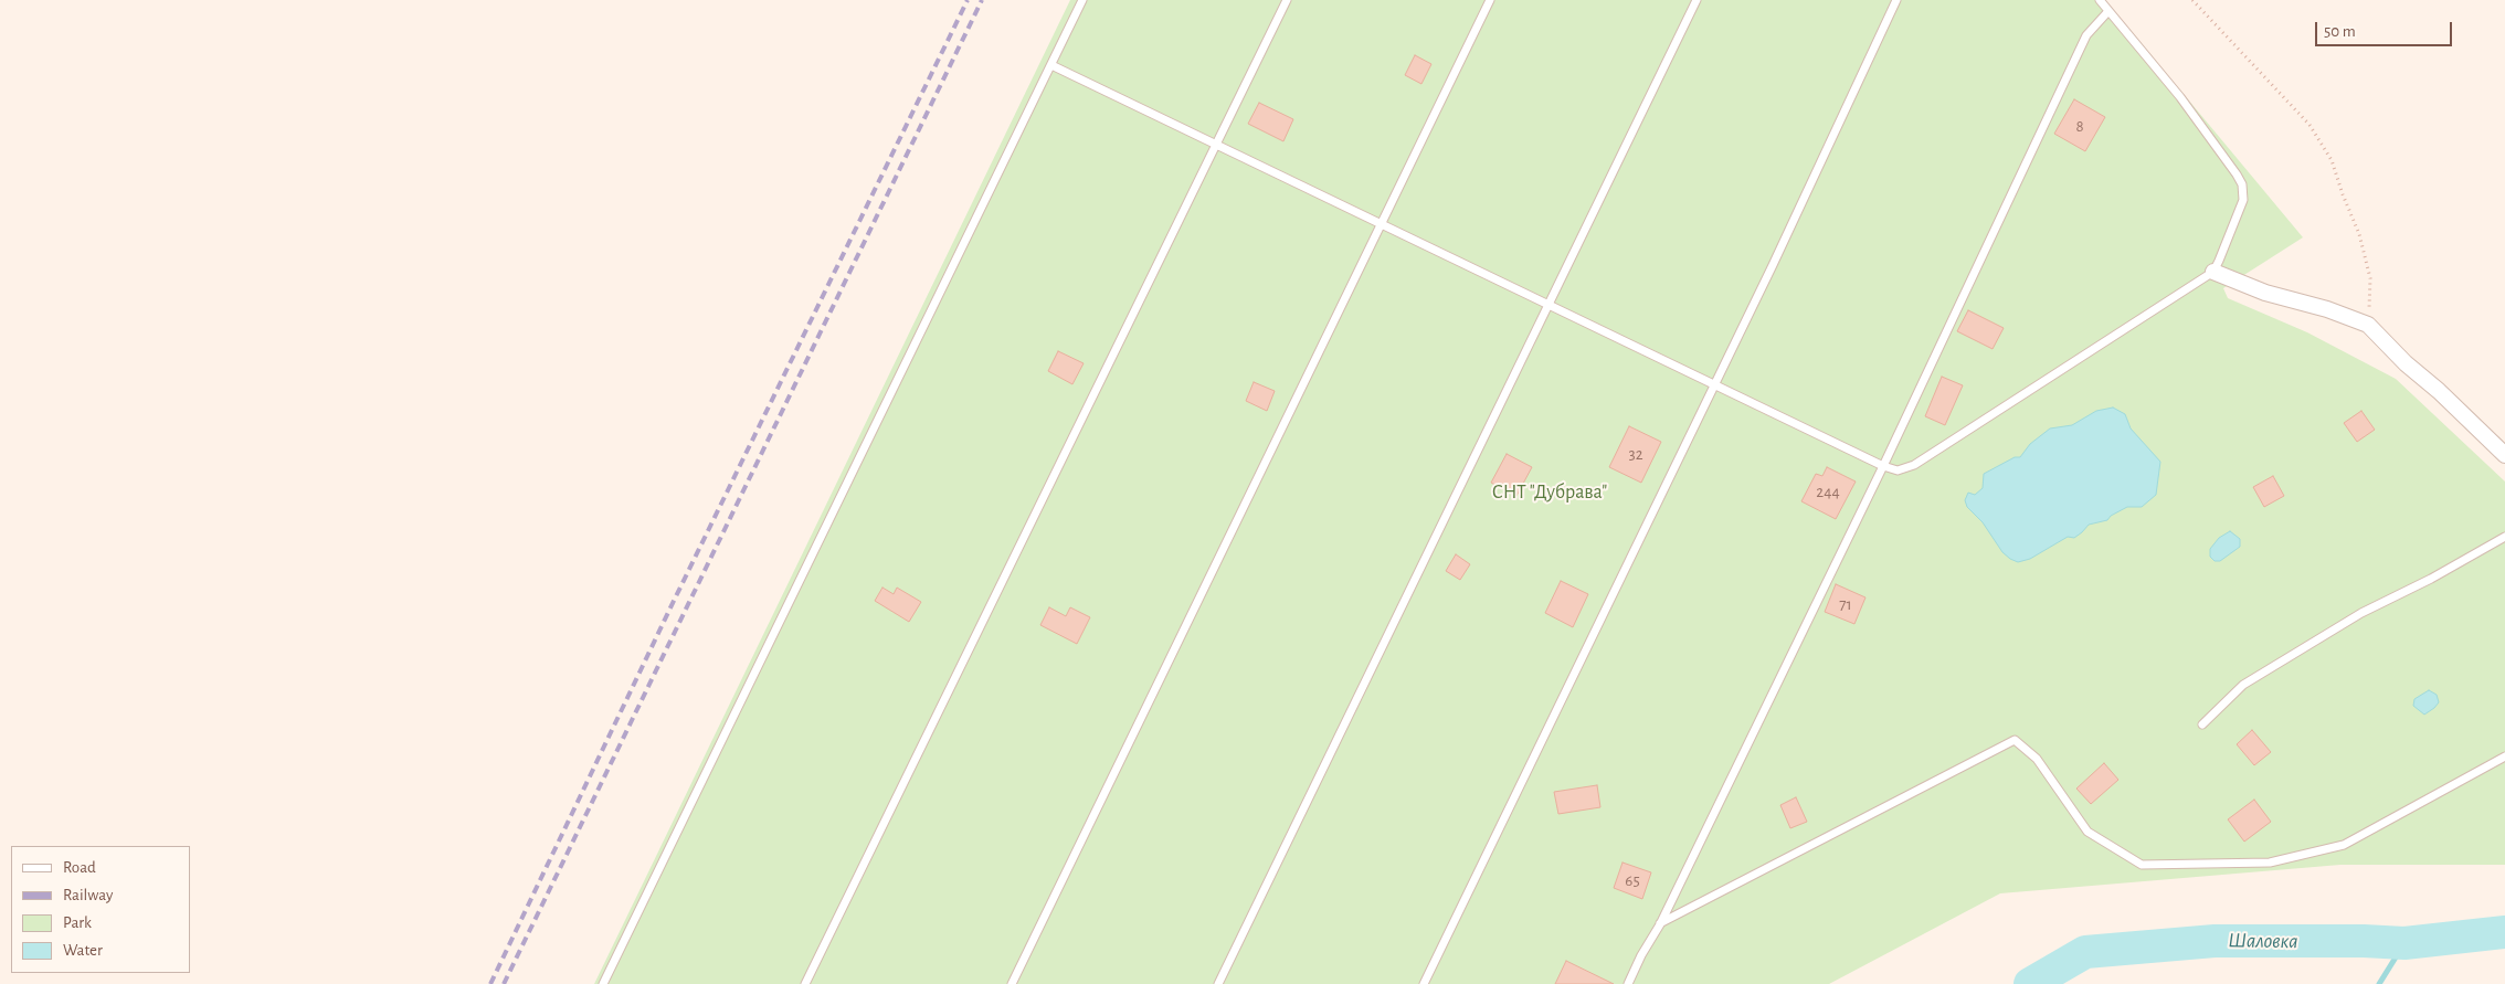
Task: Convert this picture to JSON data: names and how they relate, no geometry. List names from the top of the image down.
{
  "water": ["Шаловка"],
  "parks": ["СНТ \"Дубрава\""],
  "house_numbers": [
    "8",
    "32",
    "244",
    "71",
    "65"
  ],
  "legend": [
    "Road",
    "Railway",
    "Park",
    "Water"
  ],
  "scale_bar": "50 m"
}
